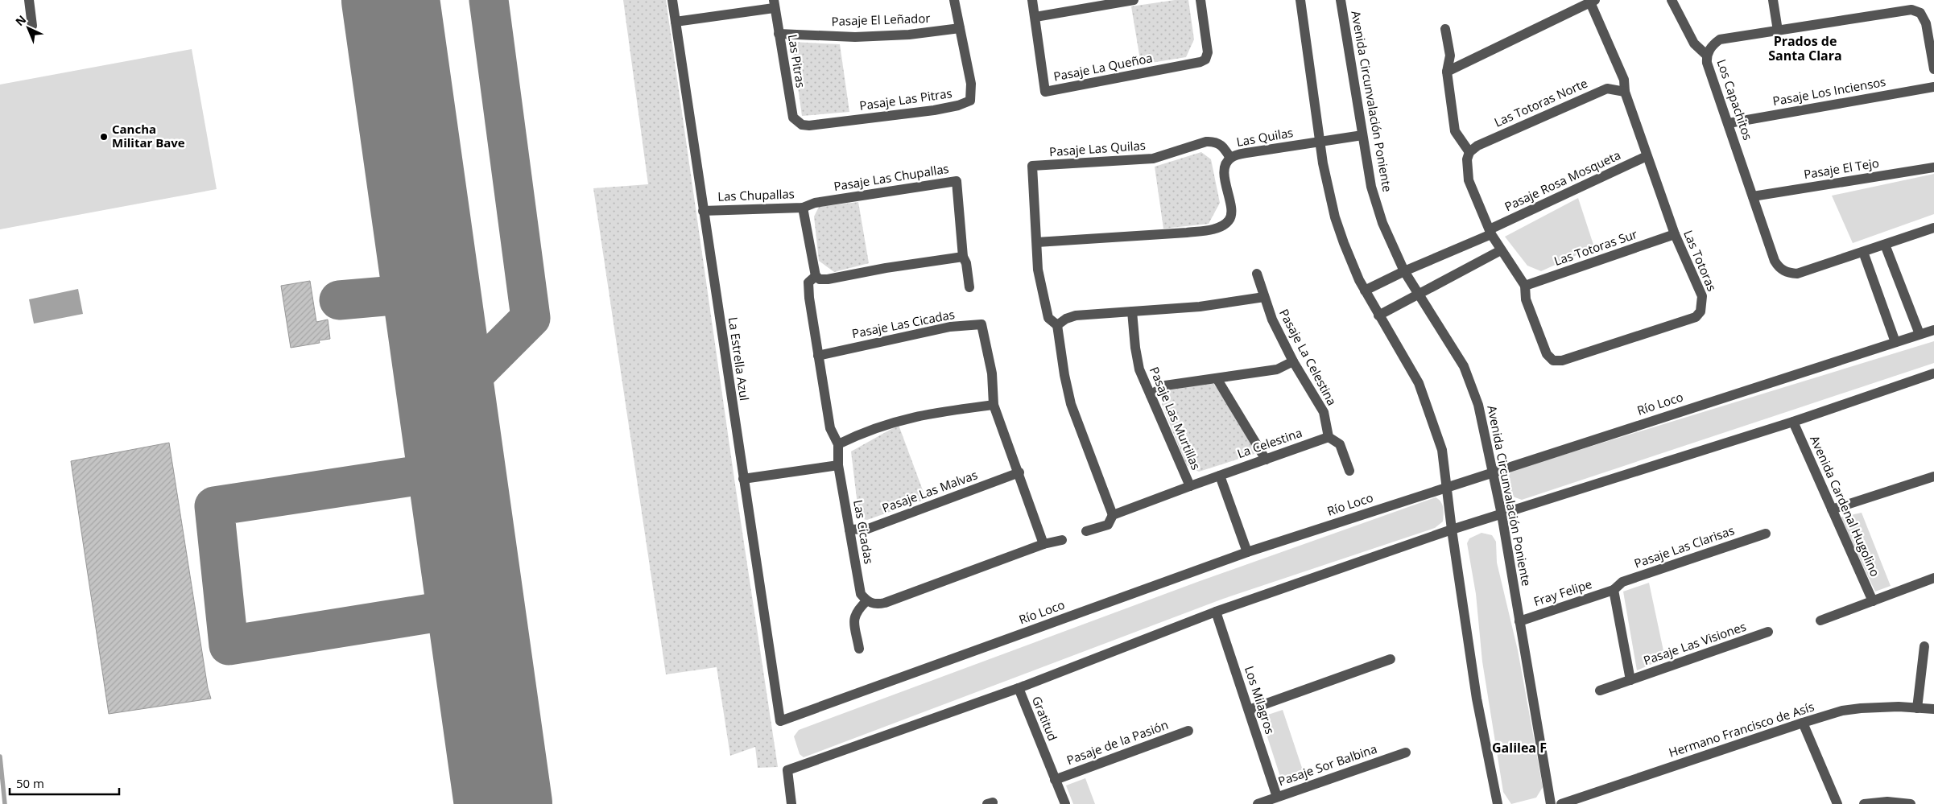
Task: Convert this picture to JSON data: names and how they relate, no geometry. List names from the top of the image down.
{
  "streets": {
    "street": [
      "Pasaje El Leñador",
      "Las Pitras",
      "Pasaje La Queñoa",
      "Pasaje Los Inciensos",
      "Pasaje Las Pitras",
      "Los Capachitos",
      "Avenida Circunvalación Poniente",
      "Las Totoras Norte",
      "Las Quilas",
      "Pasaje Las Quilas",
      "Pasaje El Tejo",
      "Pasaje Las Chupallas",
      "Pasaje Rosa Mosqueta",
      "Las Chupallas",
      "Las Totoras Sur",
      "Las Totoras",
      "Pasaje Las Cicadas",
      "Pasaje La Celestina",
      "La Estrella Azul",
      "Río Loco",
      "Pasaje Las Murtillas",
      "La Celestina",
      "Pasaje Las Malvas",
      "Avenida Cardenal Hugolino",
      "Las Cicadas",
      "Pasaje Las Clarisas",
      "Fray Felipe",
      "Pasaje Las Visiones",
      "Los Milagros",
      "Gratitud",
      "Hermano Francisco de Asís",
      "Pasaje de la Pasión",
      "Pasaje Sor Balbina"
    ]
  },
  "crossings": [
    ["Pasaje El Leñador", "Las Pitras"],
    ["Pasaje El Leñador", "Pasaje Las Pitras"],
    ["Las Pitras", "Pasaje Las Pitras"],
    ["Las Pitras", "La Estrella Azul"],
    ["Pasaje Los Inciensos", "Los Capachitos"],
    ["Los Capachitos", "Pasaje El Tejo"],
    ["Avenida Circunvalación Poniente", "Las Quilas"],
    ["Avenida Circunvalación Poniente", "Río Loco"],
    ["Avenida Circunvalación Poniente", "Fray Felipe"],
    ["Las Totoras Norte", "Las Totoras"],
    ["Las Quilas", "Pasaje Las Quilas"],
    ["Pasaje Las Chupallas", "Las Chupallas"],
    ["Pasaje Rosa Mosqueta", "Las Totoras"],
    ["Las Chupallas", "La Estrella Azul"],
    ["Las Totoras Sur", "Las Totoras"],
    ["Pasaje Las Cicadas", "Pasaje Las Malvas"],
    ["Pasaje La Celestina", "La Celestina"],
    ["La Estrella Azul", "Río Loco"],
    ["Pasaje Las Murtillas", "La Celestina"],
    ["Pasaje Las Malvas", "Las Cicadas"],
    ["Pasaje Las Clarisas", "Fray Felipe"],
    ["Pasaje Las Clarisas", "Pasaje Las Visiones"],
    ["Fray Felipe", "Pasaje Las Visiones"],
    ["Los Milagros", "Pasaje Sor Balbina"],
    ["Gratitud", "Pasaje de la Pasión"]
  ],
  "districts": ["Prados de Santa Clara", "Galilea F"],
  "places": ["Cancha Militar Bave"],
  "scale_bar": "50 m",
  "north": "top left"
}
